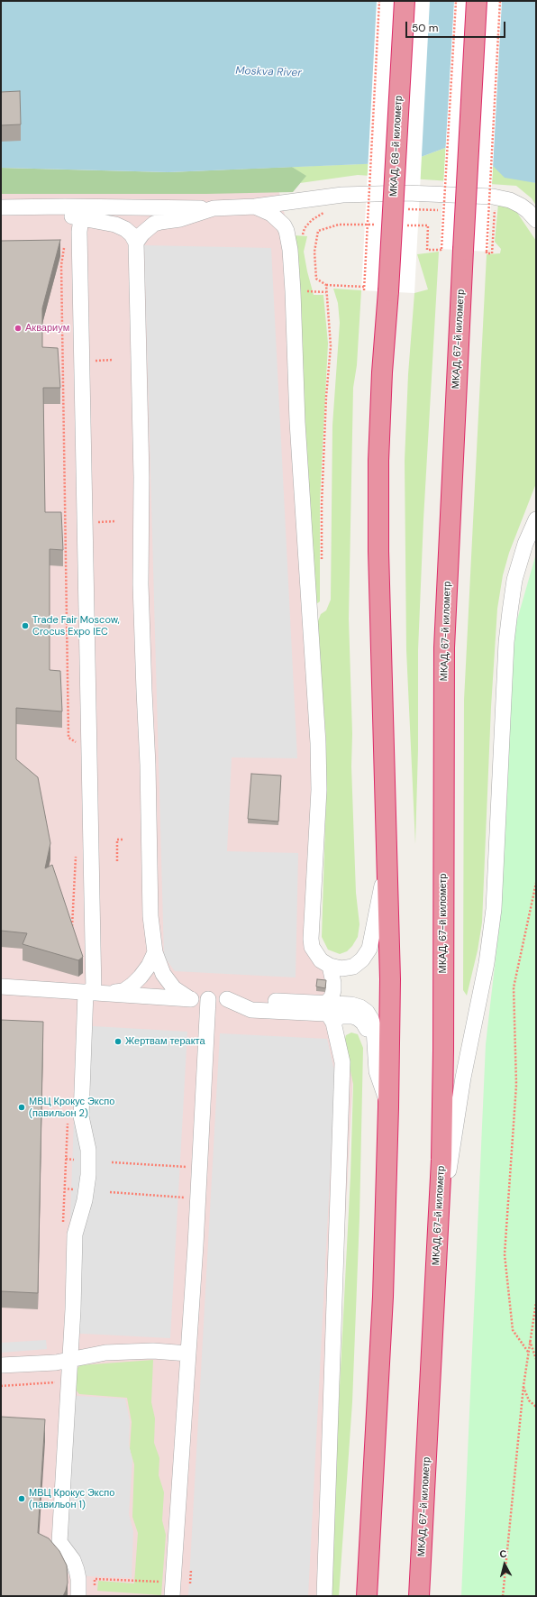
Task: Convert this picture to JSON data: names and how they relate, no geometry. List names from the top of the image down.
{
  "streets": {
    "highway": ["МКАД, 68-й километр", "МКАД, 67-й километр"]
  },
  "water": ["Moskva River"],
  "places": [
    "Аквариум",
    "Trade Fair Moscow, Crocus Expo IEC",
    "Жертвам теракта",
    "МВЦ Крокус Экспо (павильон 2)",
    "МВЦ Крокус Экспо (павильон 1)"
  ],
  "scale_bar": "50 m",
  "north": "top"
}
